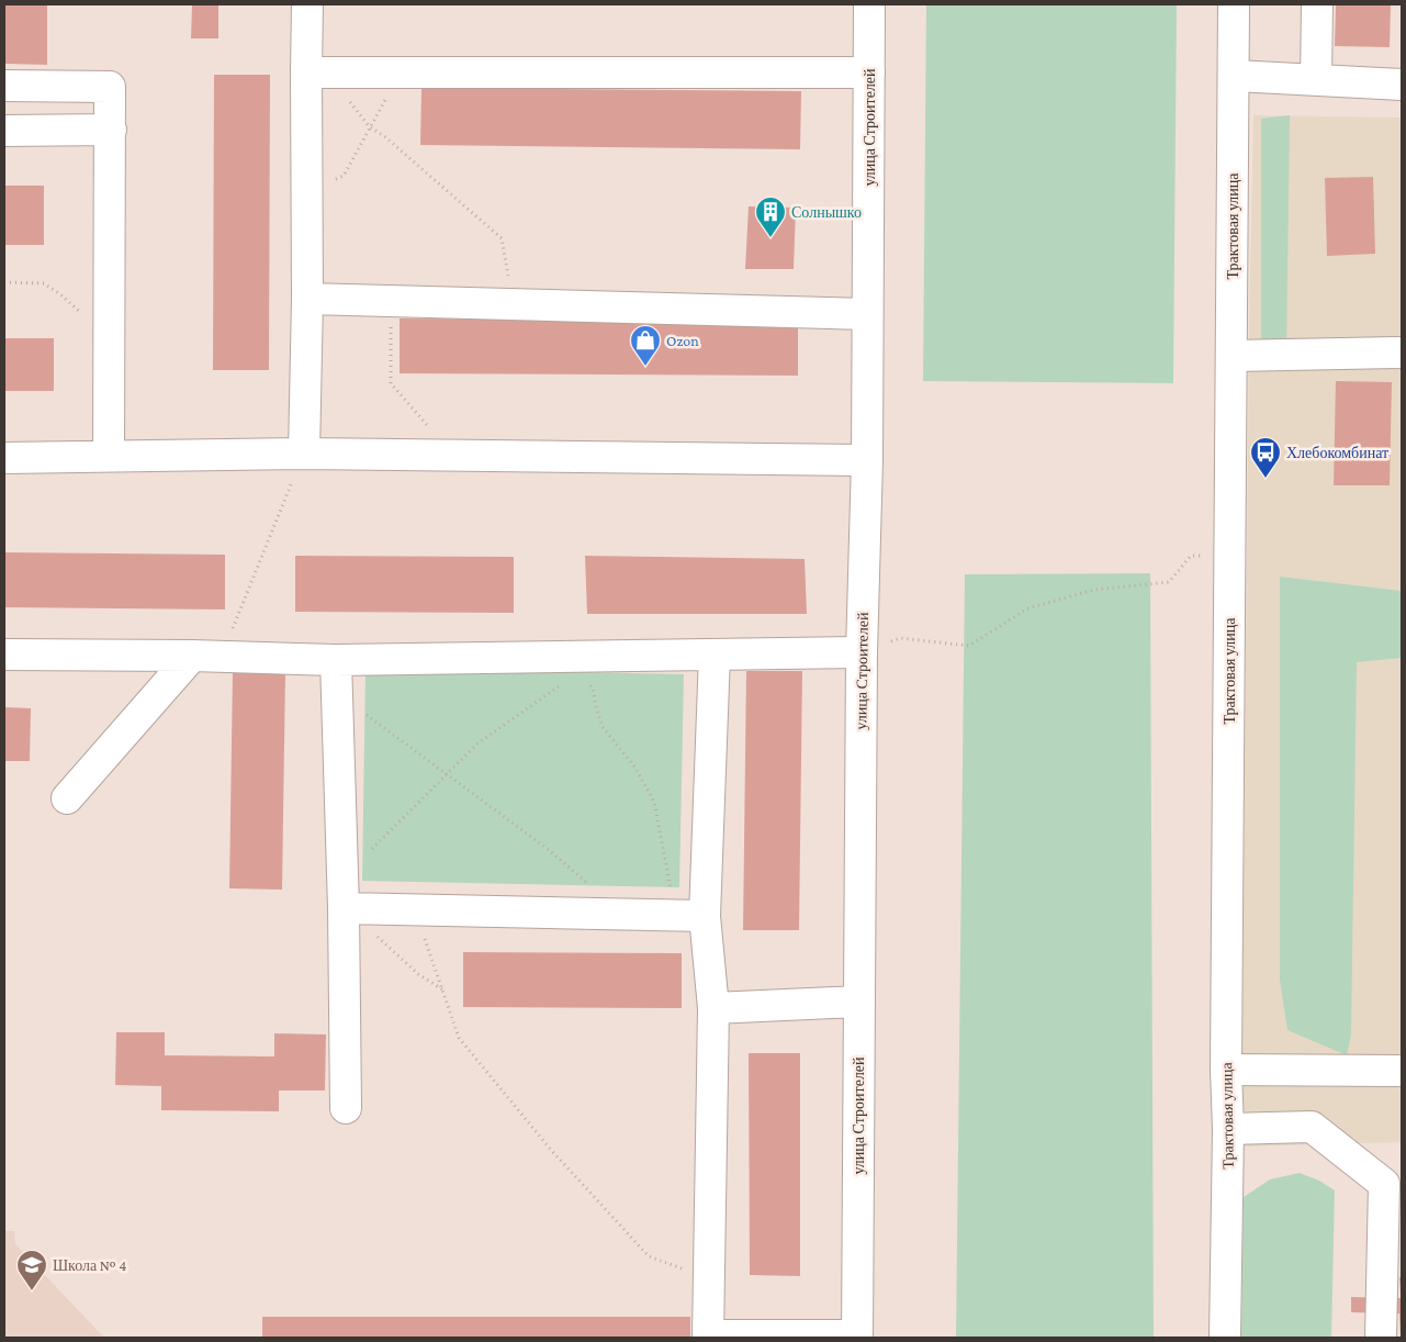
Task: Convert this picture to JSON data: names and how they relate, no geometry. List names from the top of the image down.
{
  "streets": {
    "main road": ["улица Строителей", "Трактовая улица"]
  },
  "places": {
    "building": ["Солнышко"],
    "shop": ["Ozon"],
    "bus stop": ["Хлебокомбинат"],
    "school or university": ["Школа № 4"]
  }
}
